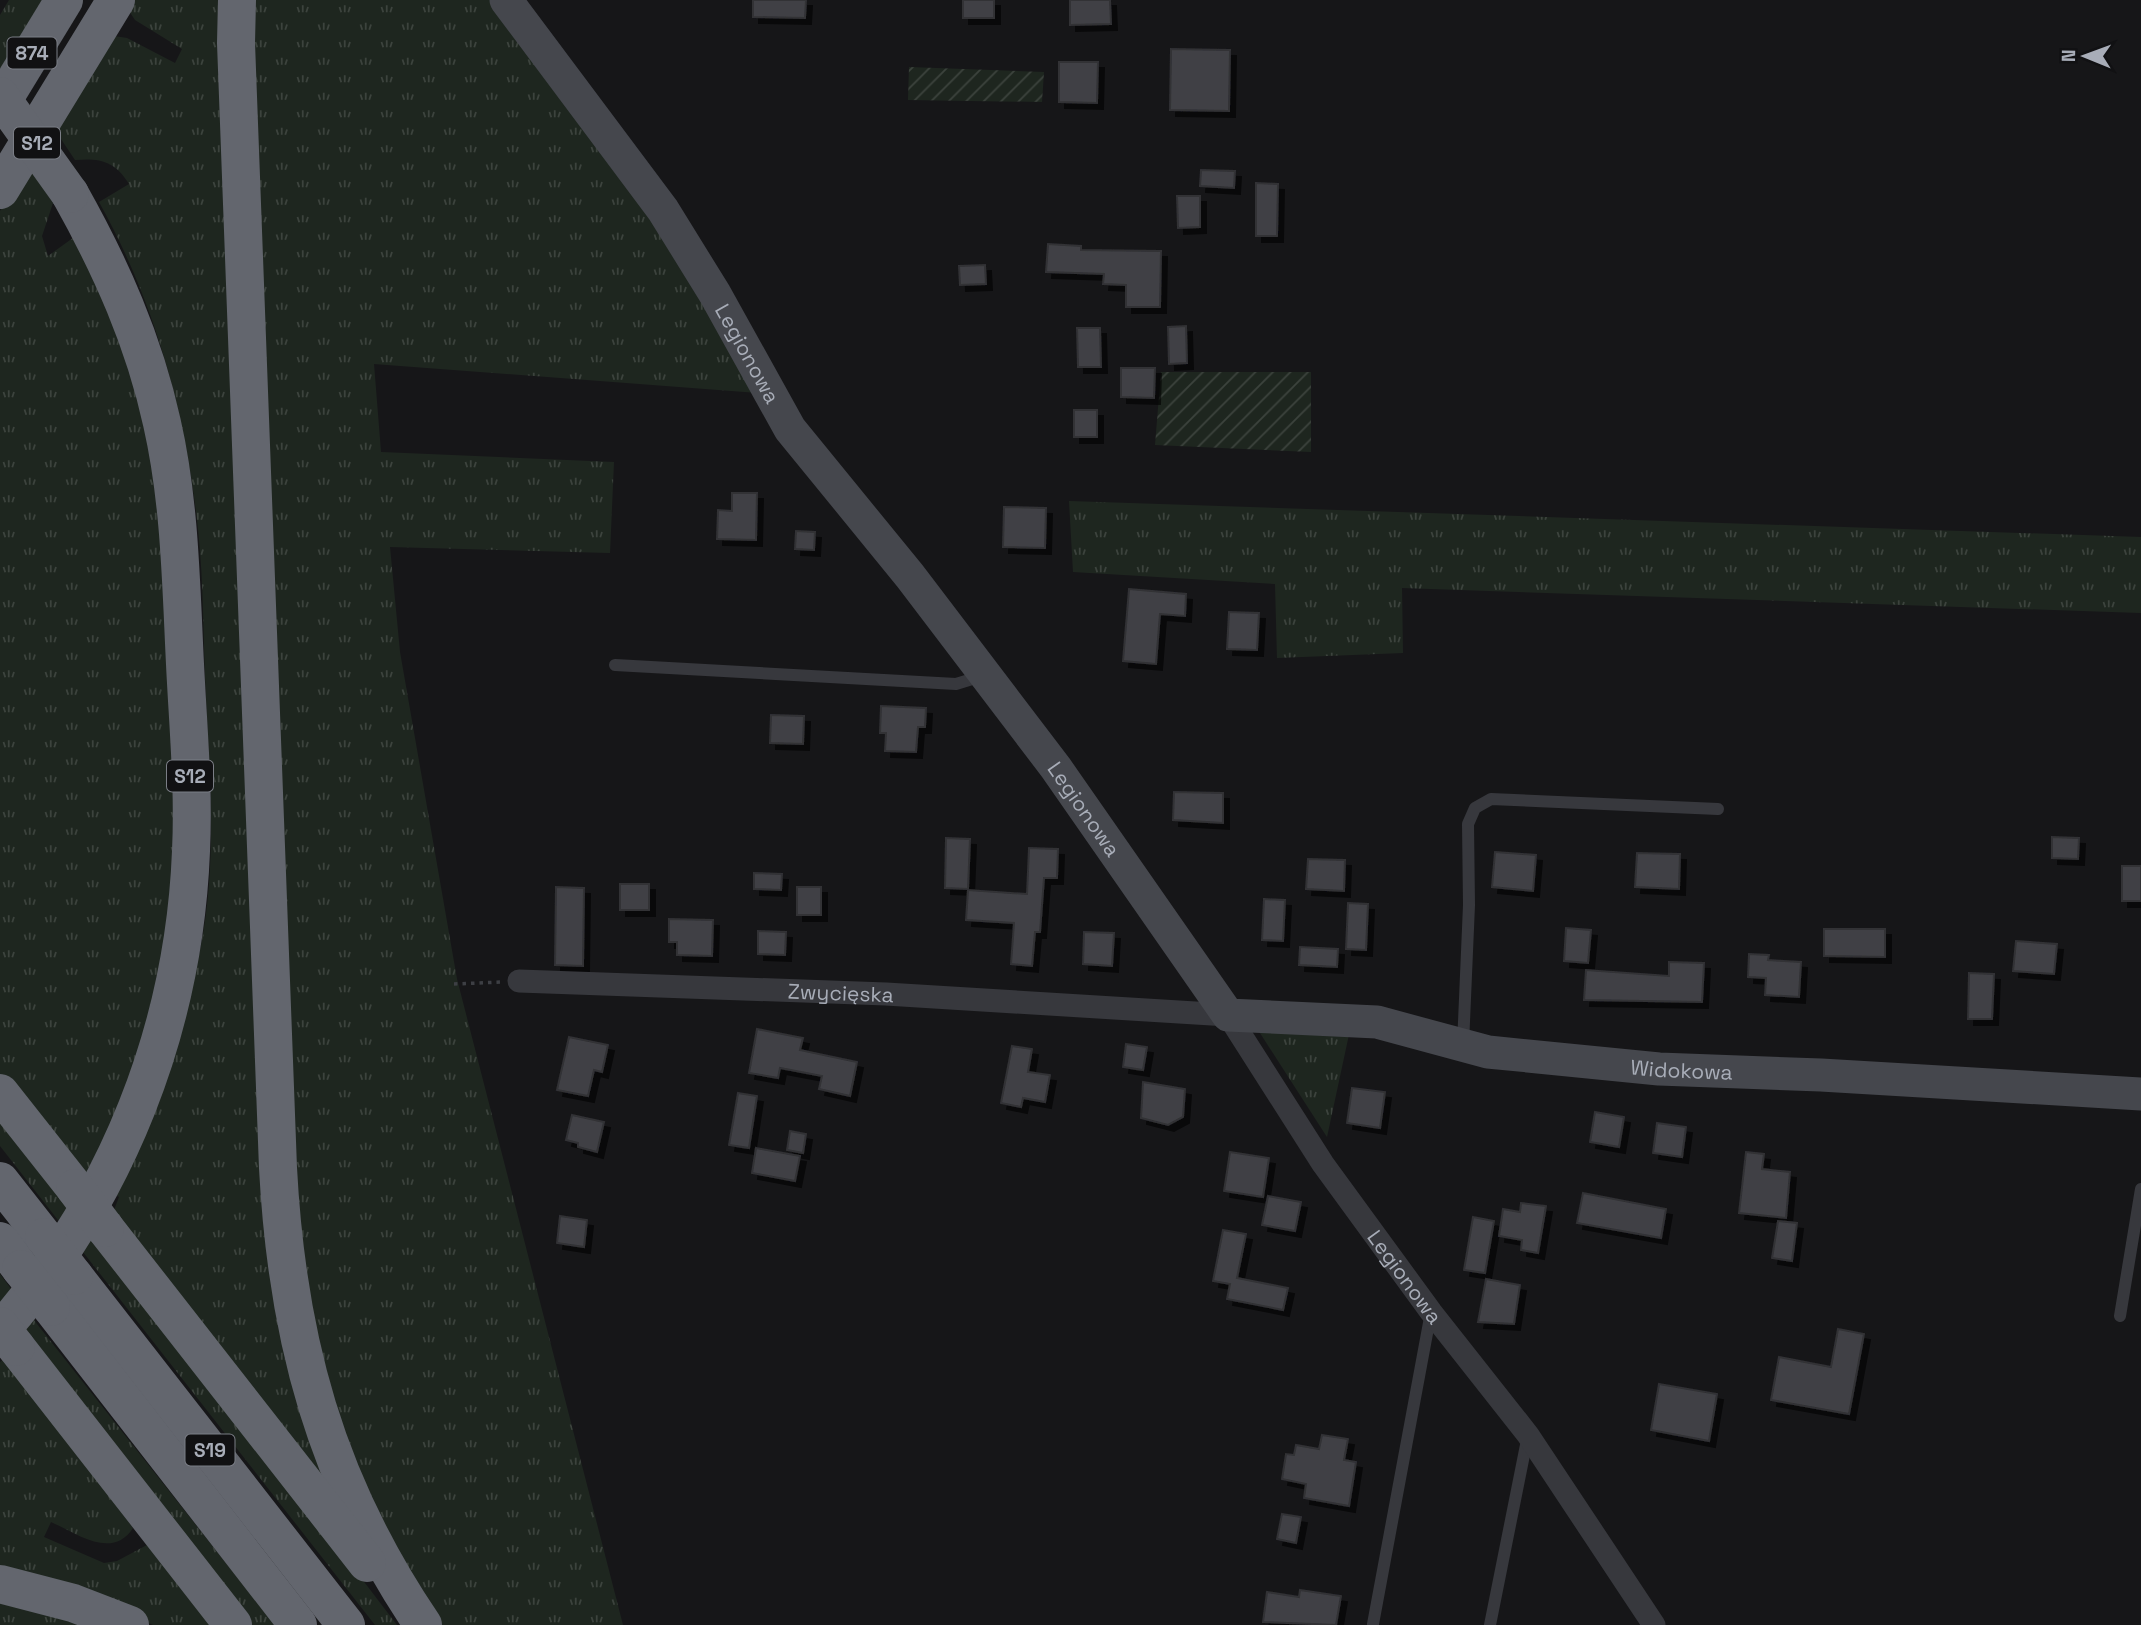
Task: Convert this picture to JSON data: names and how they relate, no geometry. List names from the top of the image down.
{
  "streets": {
    "highway": ["874", "S12", "S19"],
    "street": ["Legionowa", "Zwycięska", "Widokowa"]
  },
  "crossings": [
    ["Legionowa", "Zwycięska"],
    ["Legionowa", "Widokowa"],
    ["Zwycięska", "Widokowa"]
  ],
  "north": "left"
}
